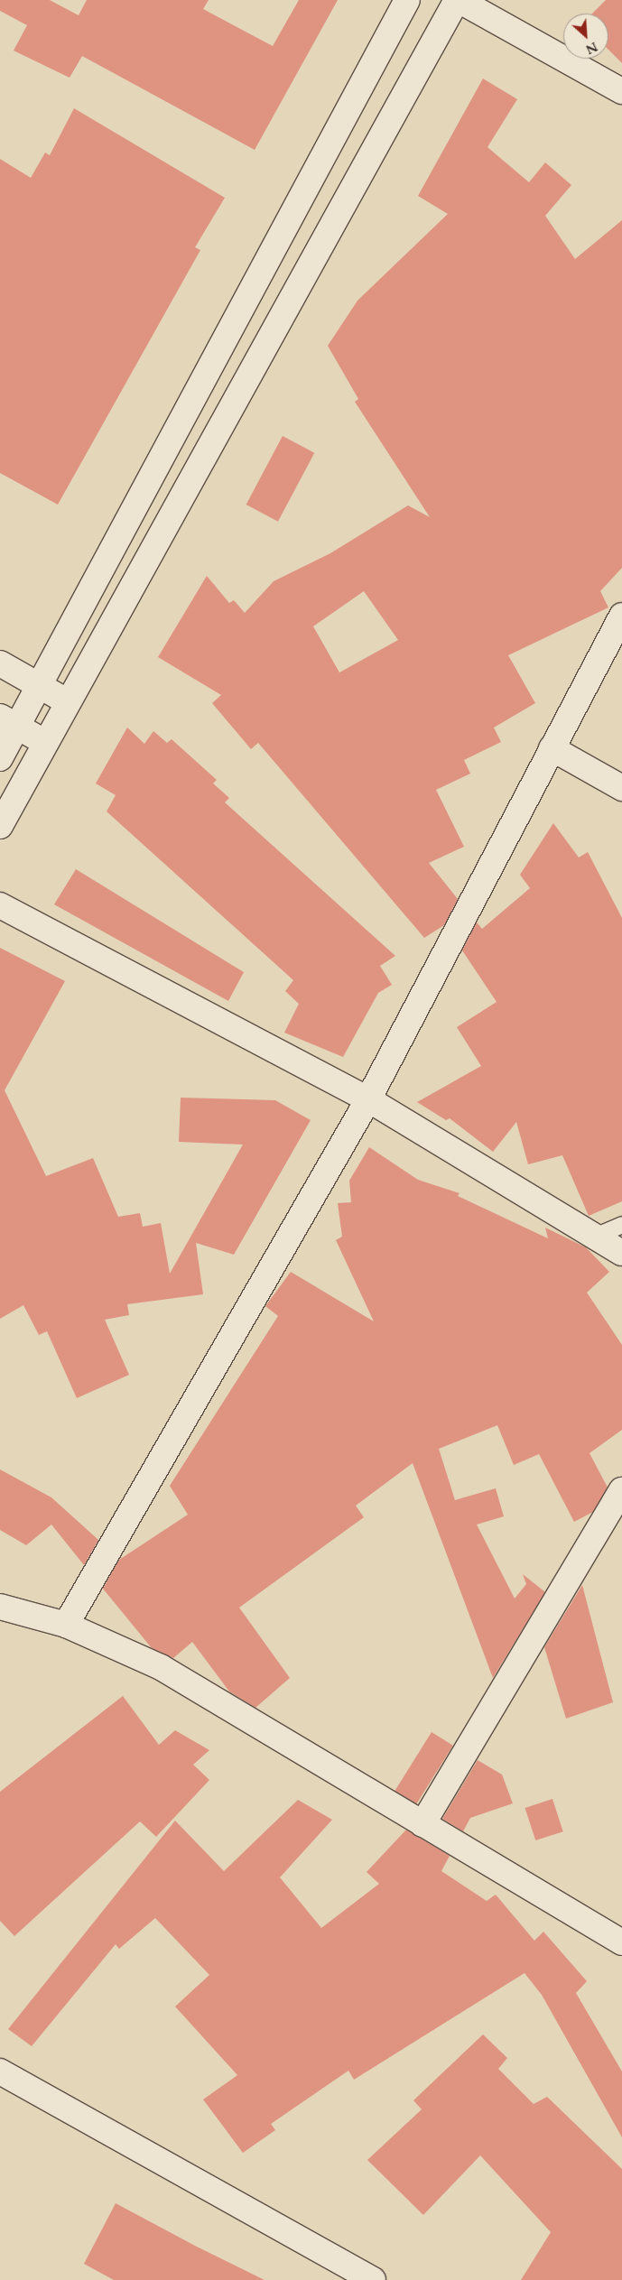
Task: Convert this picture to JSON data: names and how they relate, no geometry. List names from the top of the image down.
{
  "north": "bottom right"
}
